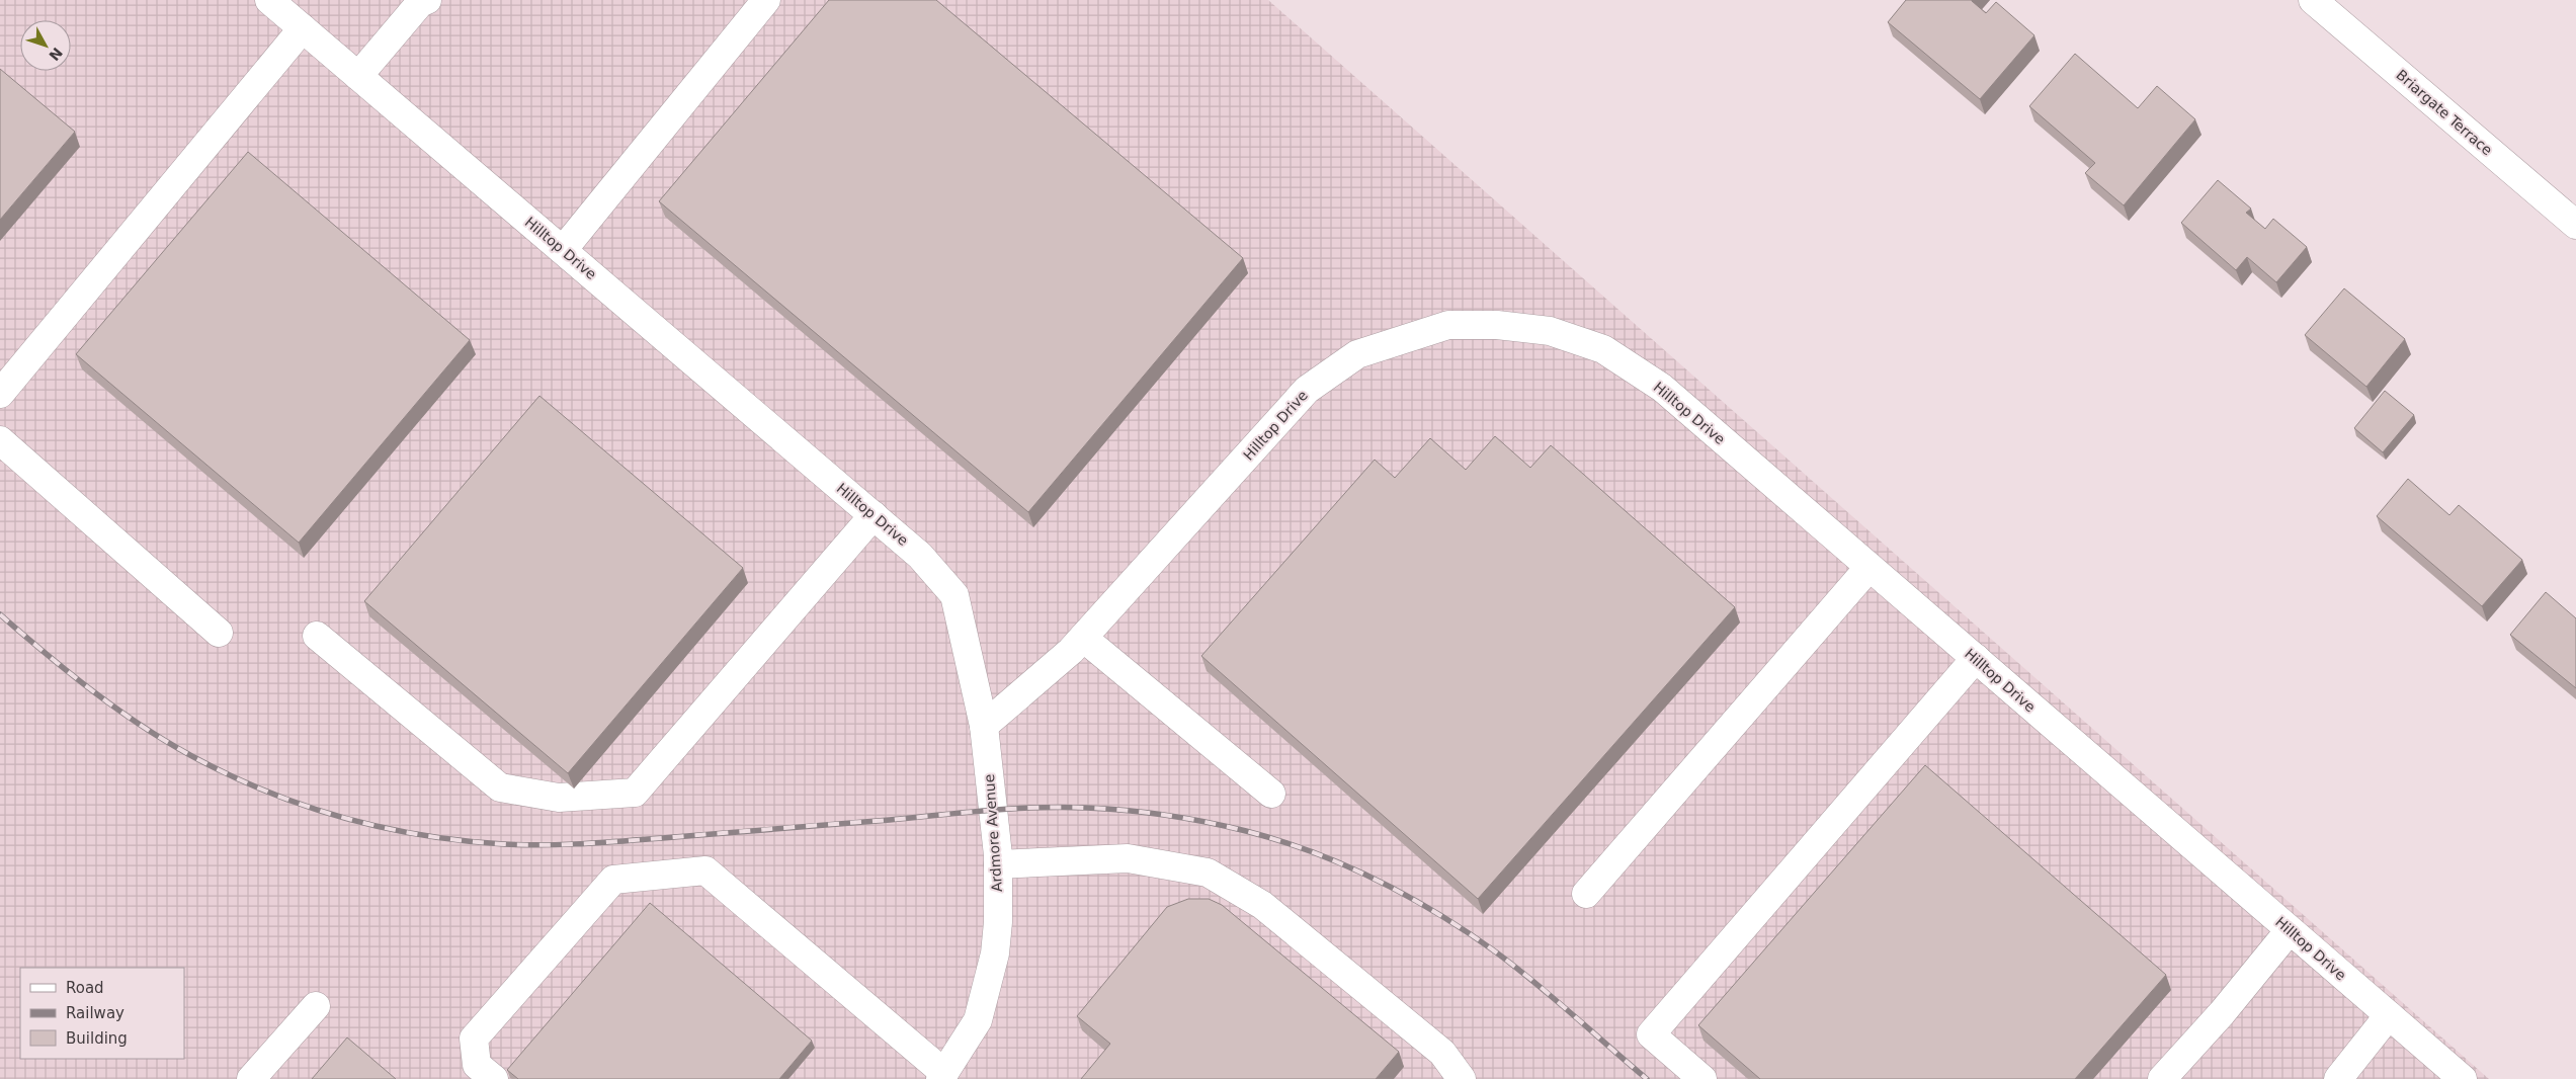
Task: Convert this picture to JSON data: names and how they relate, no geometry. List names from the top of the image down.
{
  "streets": {
    "street": ["Briargate Terrace", "Hilltop Drive", "Ardmore Avenue"]
  },
  "crossings": [
    ["Hilltop Drive", "Ardmore Avenue"]
  ],
  "legend": ["Road", "Railway", "Building"],
  "north": "bottom right"
}
